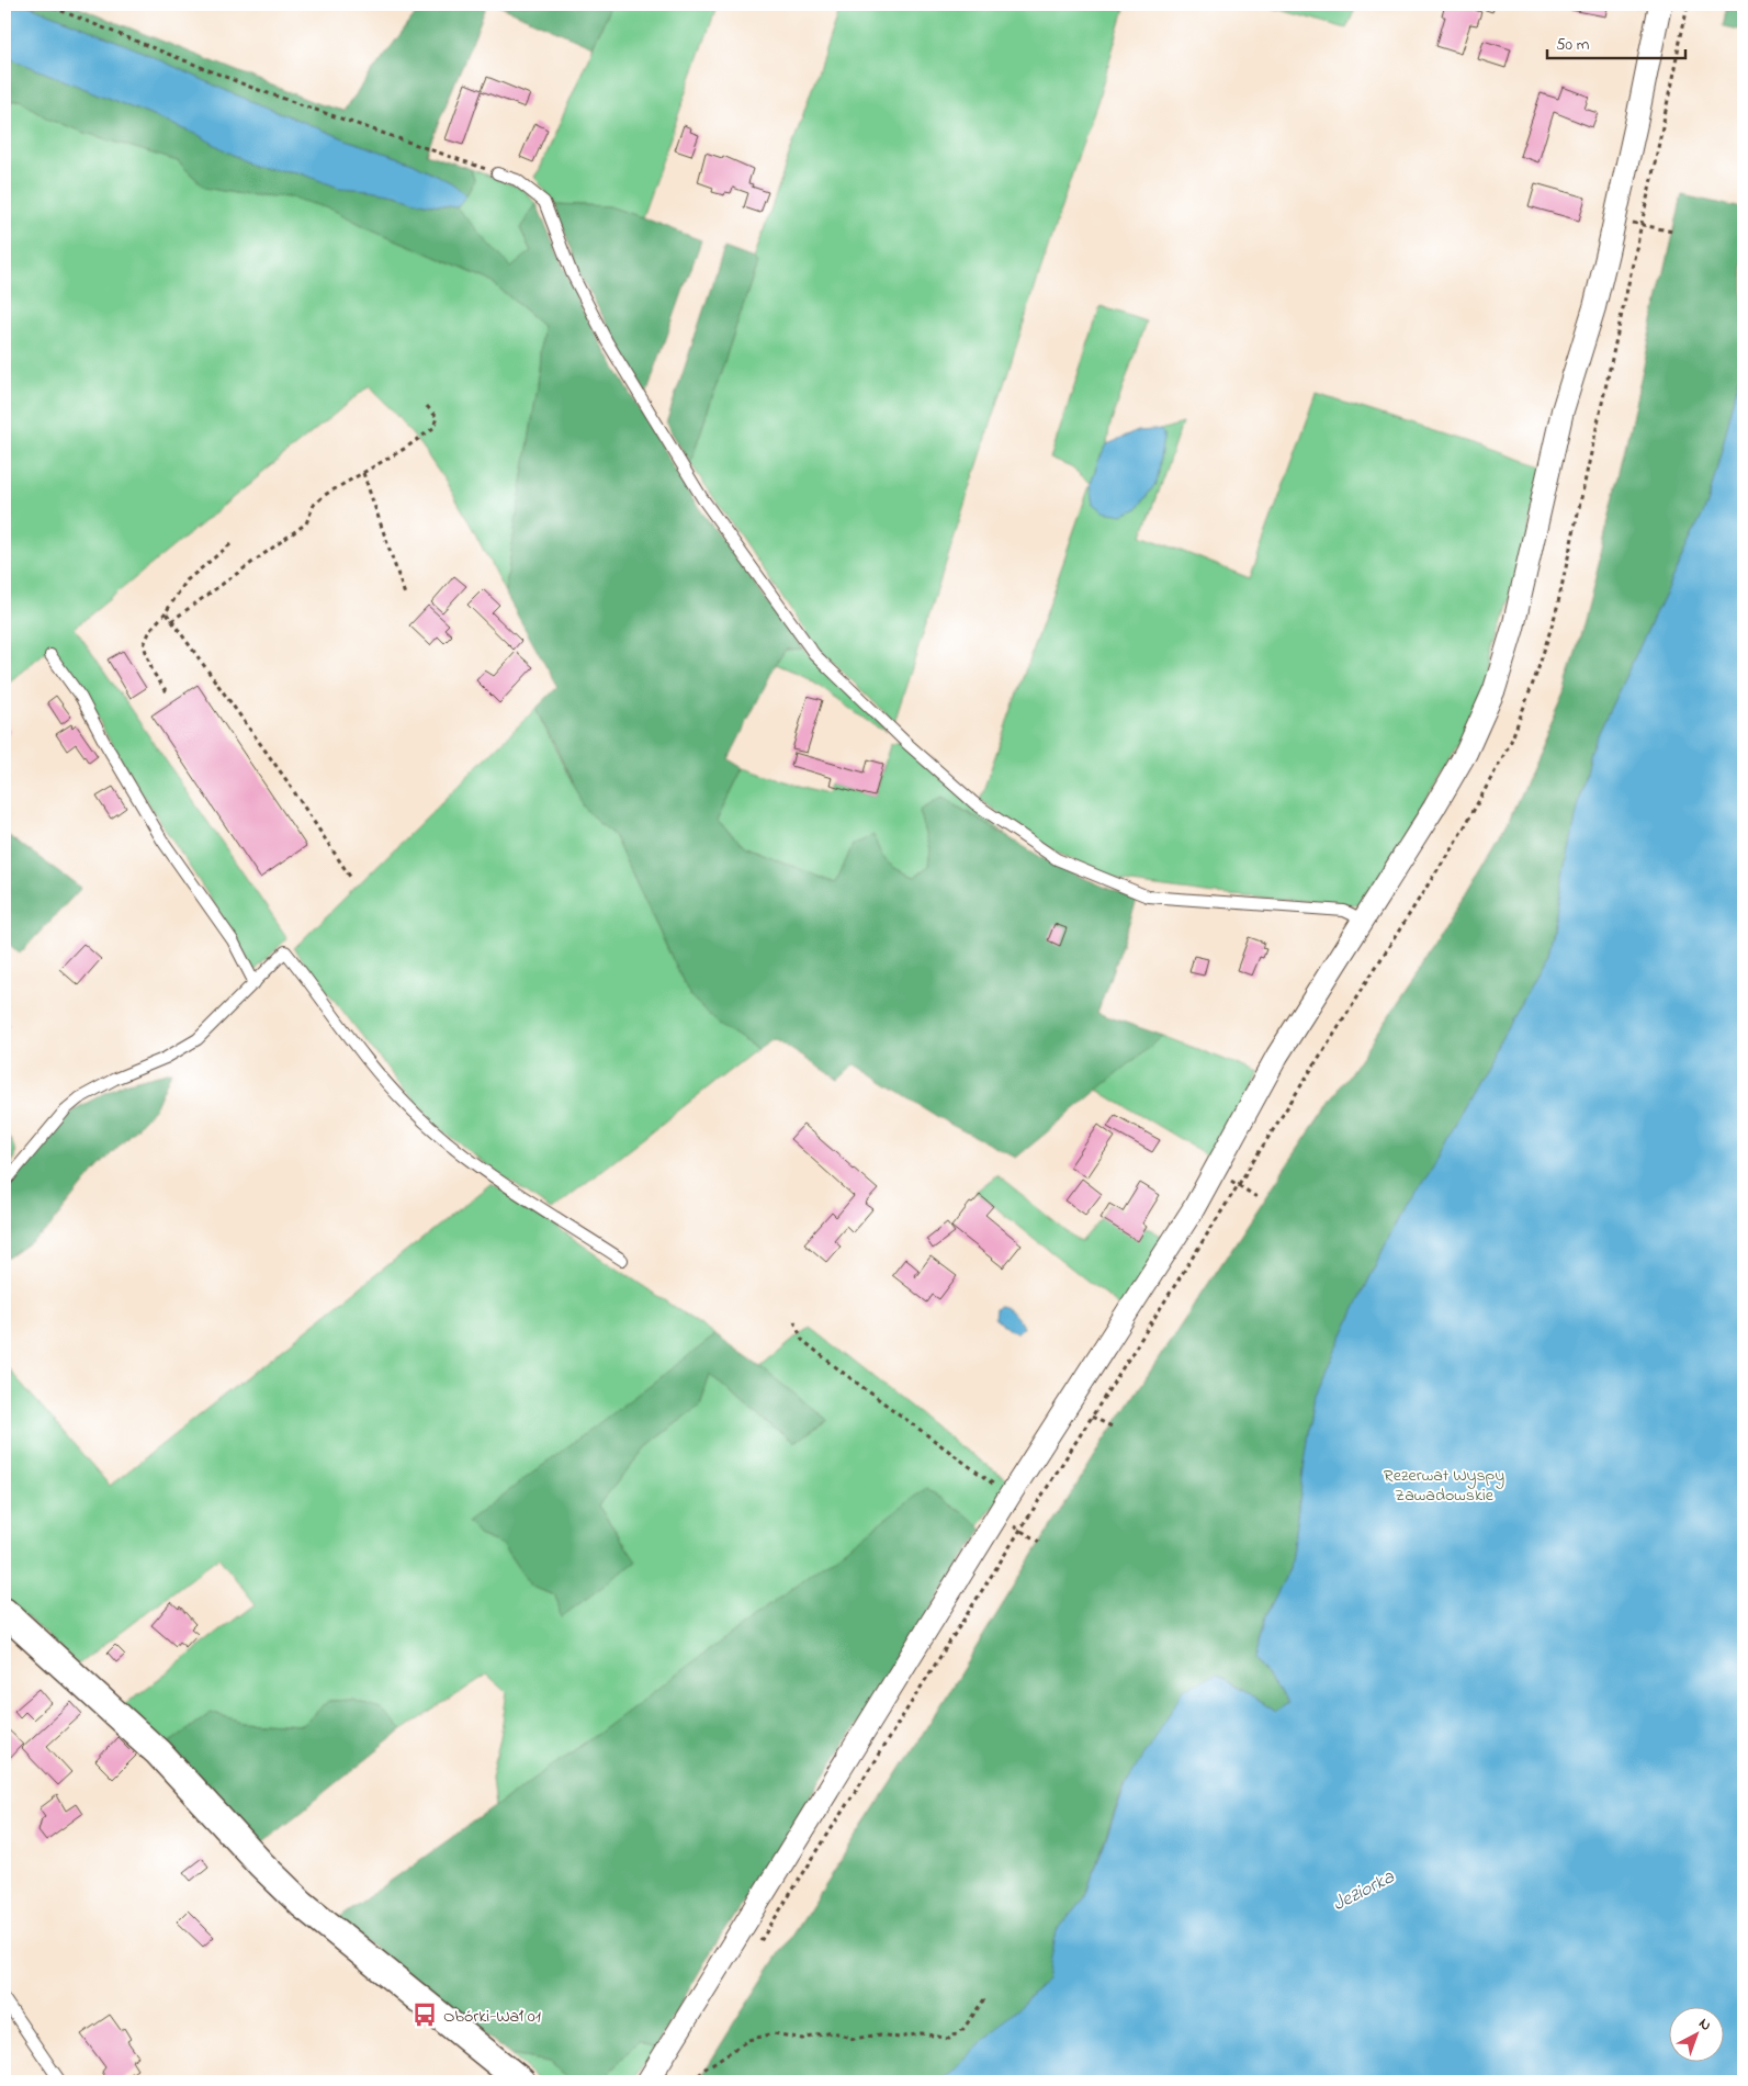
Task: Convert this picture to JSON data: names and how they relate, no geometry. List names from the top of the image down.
{
  "water": ["Jeziorka"],
  "parks": ["Rezerwat Wyspy Zawadowskie"],
  "places": {
    "bus stop": ["Obórki-Wał 01"]
  },
  "scale_bar": "50 m",
  "north": "top right"
}
